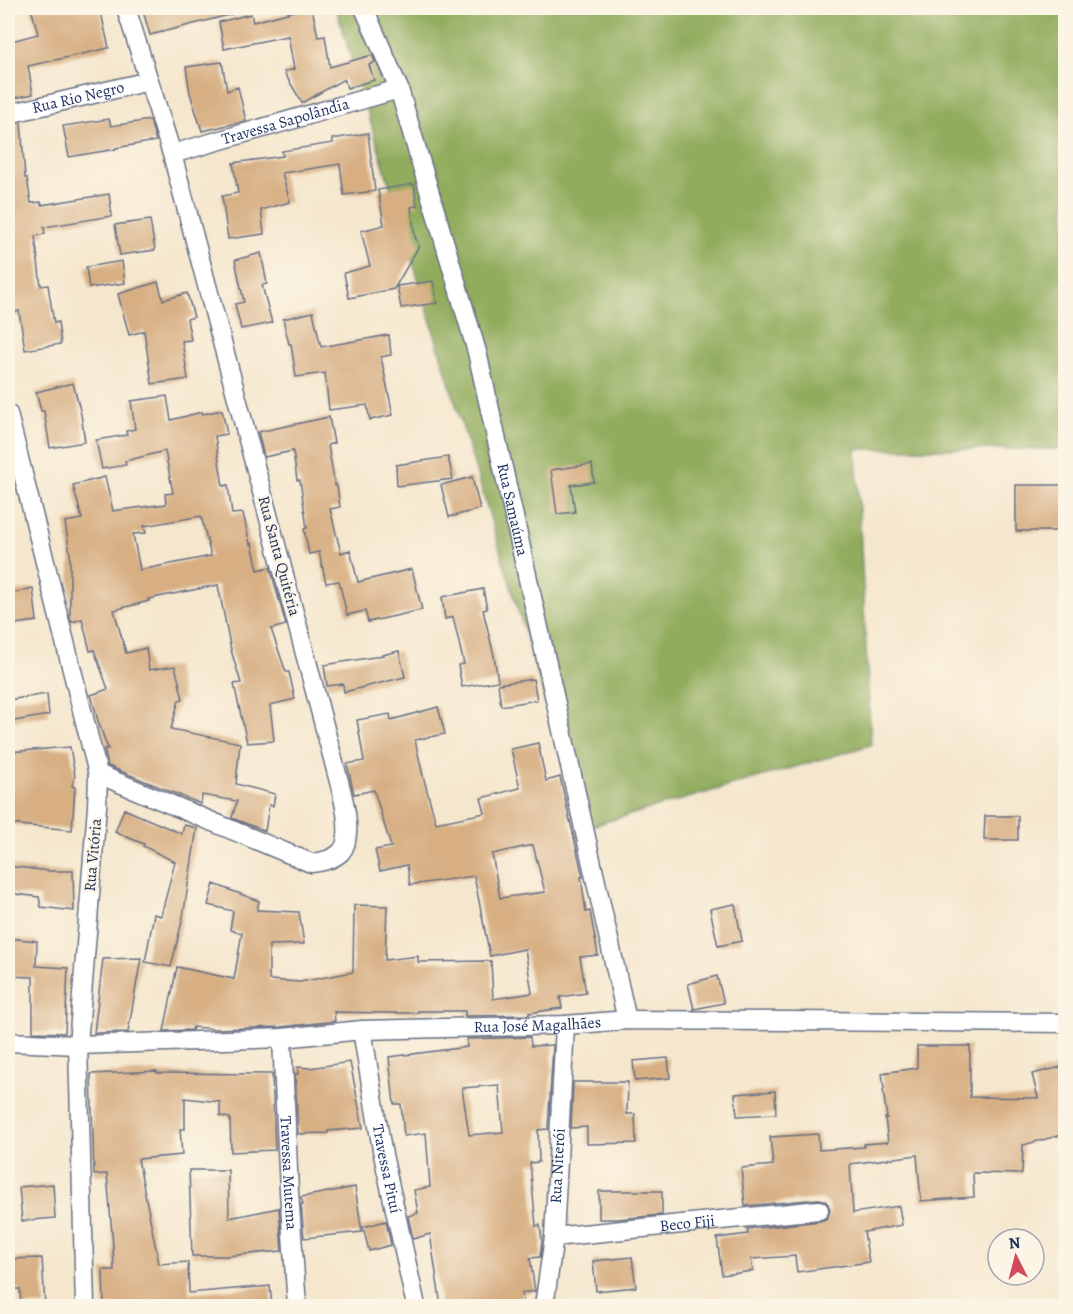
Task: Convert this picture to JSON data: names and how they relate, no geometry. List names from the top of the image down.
{
  "streets": {
    "street": [
      "Rua Rio Negro",
      "Travessa Sapolândia",
      "Rua Samaúma",
      "Rua Santa Quitéria",
      "Rua Vitória",
      "Rua José Magalhães",
      "Rua Niterói",
      "Travessa Pituí",
      "Travessa Mutema",
      "Beco Fiji"
    ]
  },
  "crossings": [
    ["Rua Rio Negro", "Rua Santa Quitéria"],
    ["Travessa Sapolândia", "Rua Samaúma"],
    ["Travessa Sapolândia", "Rua Santa Quitéria"],
    ["Rua Samaúma", "Rua José Magalhães"],
    ["Rua Santa Quitéria", "Rua Vitória"],
    ["Rua Vitória", "Rua José Magalhães"],
    ["Rua José Magalhães", "Rua Niterói"],
    ["Rua José Magalhães", "Travessa Pituí"],
    ["Rua José Magalhães", "Travessa Mutema"],
    ["Rua Niterói", "Beco Fiji"]
  ],
  "north": "top"
}
